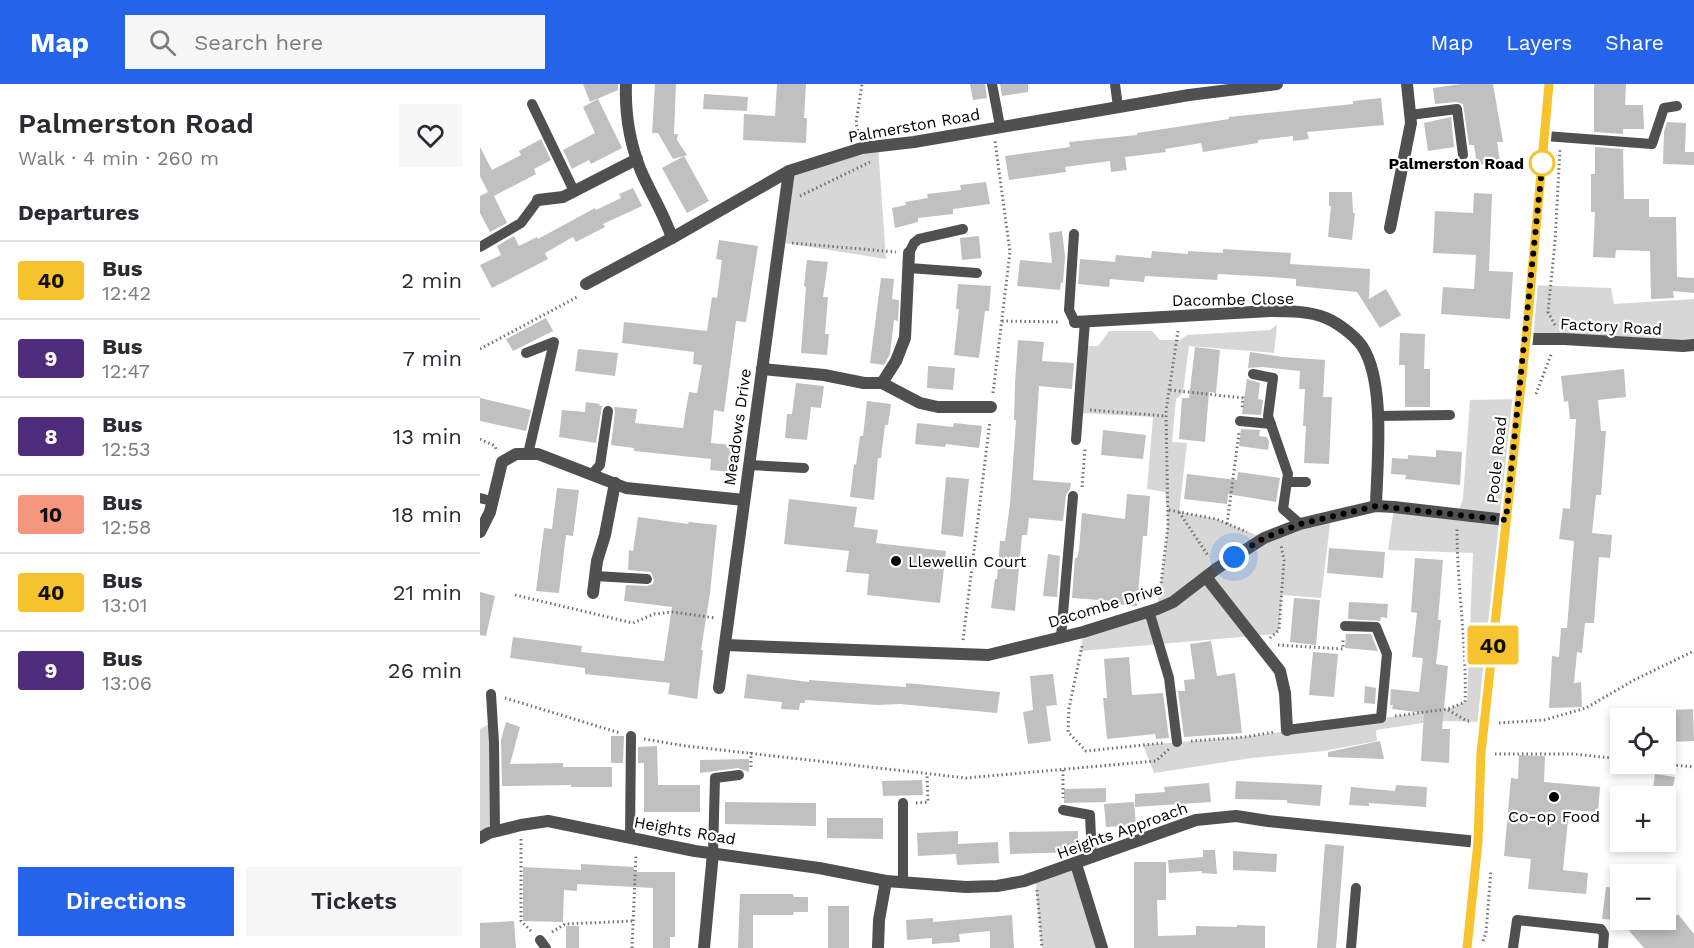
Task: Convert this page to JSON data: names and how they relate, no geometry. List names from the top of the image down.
{
  "streets": {
    "main road": ["Poole Road"],
    "street": [
      "Palmerston Road",
      "Dacombe Close",
      "Factory Road",
      "Meadows Drive",
      "Dacombe Drive",
      "Heights Road",
      "Heights Approach"
    ]
  },
  "crossings": [
    ["Palmerston Road", "Meadows Drive"],
    ["Dacombe Close", "Dacombe Drive"],
    ["Factory Road", "Poole Road"],
    ["Meadows Drive", "Dacombe Drive"],
    ["Poole Road", "Dacombe Drive"],
    ["Poole Road", "Heights Approach"],
    ["Heights Road", "Heights Approach"]
  ],
  "places": ["Palmerston Road", "Llewellin Court", "Co-op Food"],
  "lines": ["bus line 40"],
  "page": {
    "header": "Map",
    "search": "Search here",
    "nav": ["Map", "Layers", "Share"],
    "heading": [
      ["Palmerston Road", "Walk · 4 min · 260 m"],
      "Departures"
    ],
    "on_map": "40",
    "list": [
      {
        "mark": "40",
        "name": "Bus",
        "note": "12:42",
        "value": "2 min"
      },
      {
        "mark": "9",
        "name": "Bus",
        "note": "12:47",
        "value": "7 min"
      },
      {
        "mark": "8",
        "name": "Bus",
        "note": "12:53",
        "value": "13 min"
      },
      {
        "mark": "10",
        "name": "Bus",
        "note": "12:58",
        "value": "18 min"
      },
      {
        "mark": "40",
        "name": "Bus",
        "note": "13:01",
        "value": "21 min"
      },
      {
        "mark": "9",
        "name": "Bus",
        "note": "13:06",
        "value": "26 min"
      }
    ],
    "map_buttons": ["+", "−"],
    "buttons": ["Directions", "Tickets"]
  }
}
